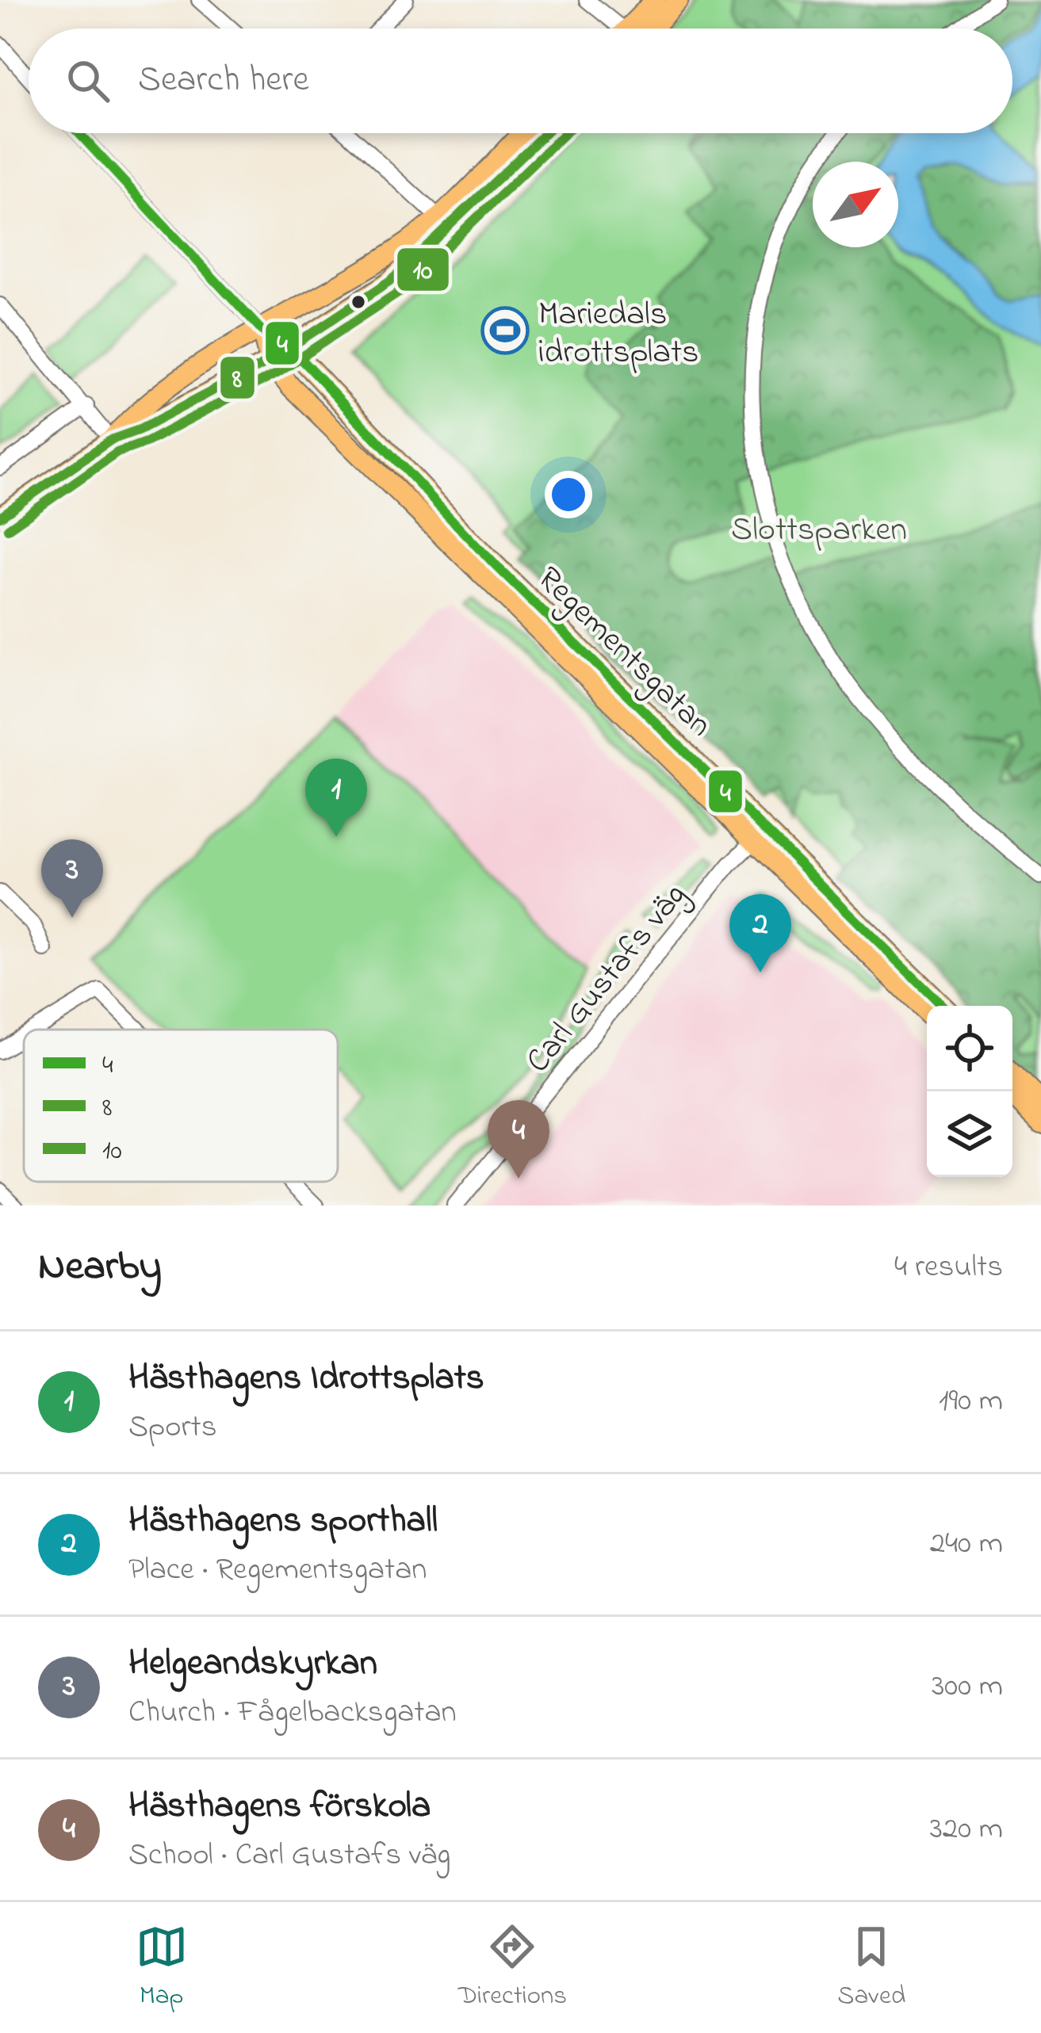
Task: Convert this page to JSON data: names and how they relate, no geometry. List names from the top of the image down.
{
  "streets": {
    "main road": ["Regementsgatan"],
    "street": ["Carl Gustafs väg"]
  },
  "crossings": [
    ["Regementsgatan", "Carl Gustafs väg"]
  ],
  "parks": ["Slottsparken"],
  "places": {
    "sports": ["Mariedals idrottsplats"]
  },
  "lines": ["transit line 4", "transit line 8", "transit line 10"],
  "legend": ["4", "8", "10"],
  "north": "top right",
  "page": {
    "search": "Search here",
    "pins": [
      "1",
      "3",
      "2",
      "4"
    ],
    "heading": ["Nearby", "4 results"],
    "list": [
      {
        "mark": "1",
        "name": "Hästhagens Idrottsplats",
        "note": "Sports",
        "value": "190 m"
      },
      {
        "mark": "2",
        "name": "Hästhagens sporthall",
        "note": "Place · Regementsgatan",
        "value": "240 m"
      },
      {
        "mark": "3",
        "name": "Helgeandskyrkan",
        "note": "Church · Fågelbacksgatan",
        "value": "300 m"
      },
      {
        "mark": "4",
        "name": "Hästhagens förskola",
        "note": "School · Carl Gustafs väg",
        "value": "320 m"
      }
    ],
    "nav": ["Map", "Directions", "Saved"]
  }
}
